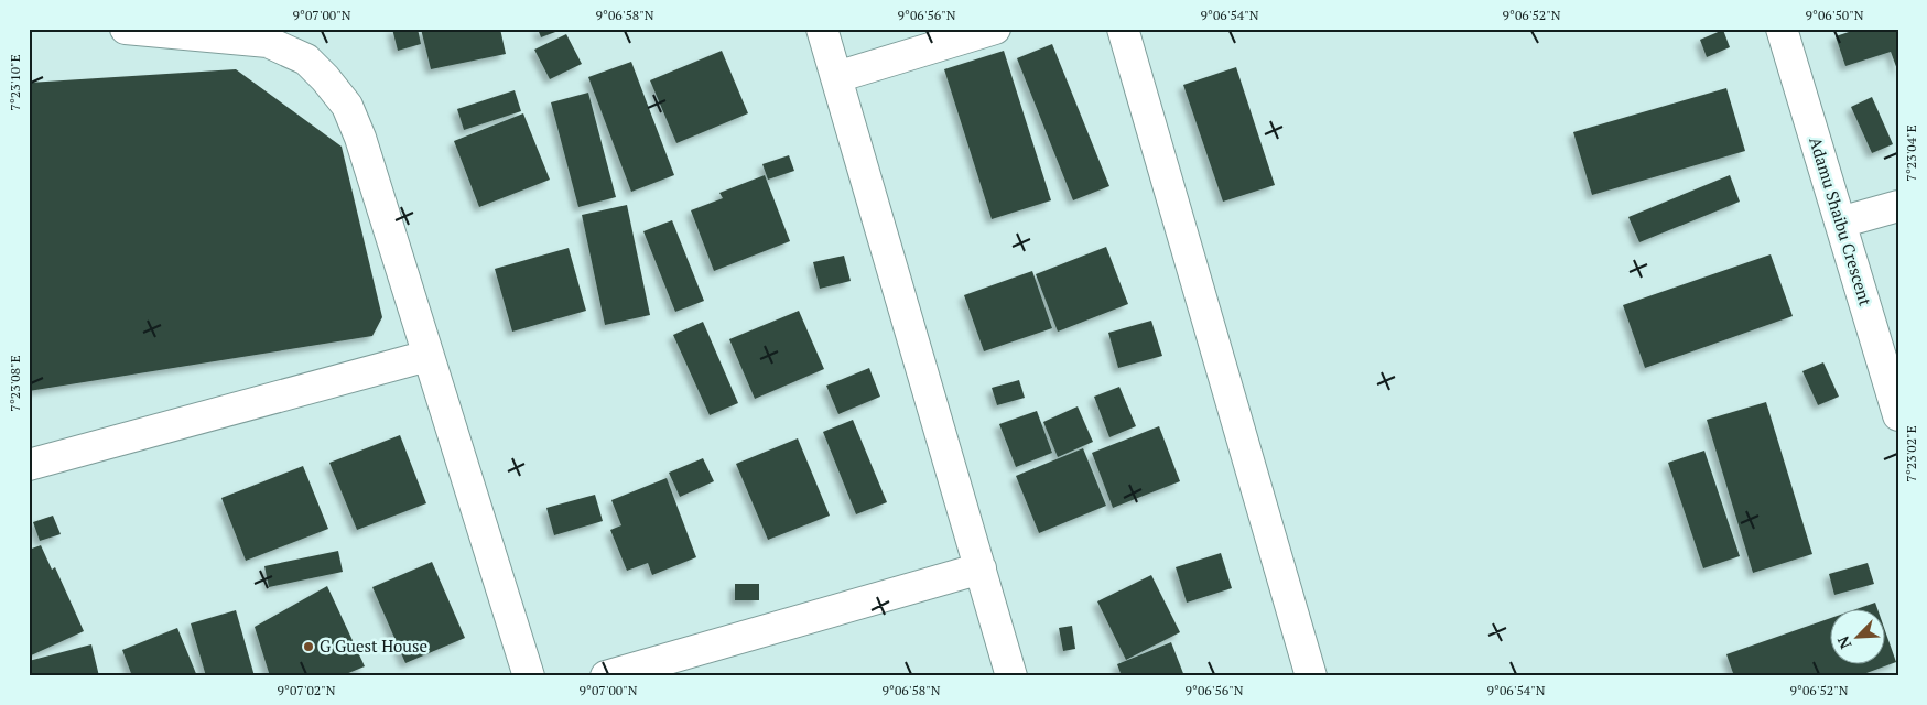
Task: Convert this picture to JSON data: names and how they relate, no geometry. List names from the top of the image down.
{
  "streets": {
    "street": ["Adamu Shaibu Crescent"]
  },
  "places": ["G Guest House"],
  "north": "bottom left",
  "coordinates": [
    "9°07'00\"N",
    "9°06'58\"N",
    "9°06'56\"N",
    "9°06'54\"N",
    "9°06'52\"N",
    "9°06'50\"N",
    "7°23'10\"E",
    "7°23'04\"E",
    "7°23'08\"E",
    "7°23'02\"E",
    "9°07'02\"N"
  ]
}
